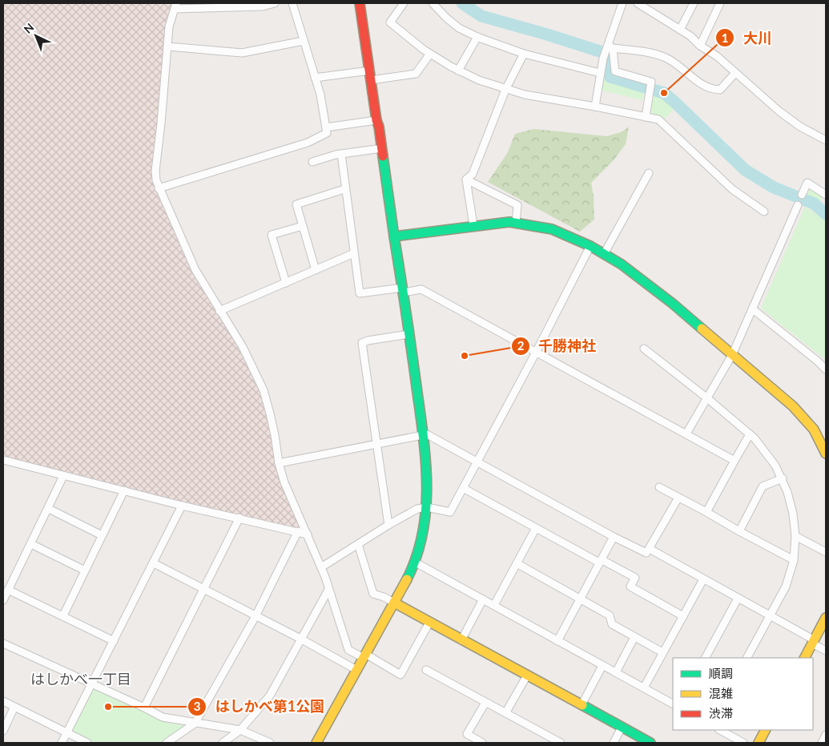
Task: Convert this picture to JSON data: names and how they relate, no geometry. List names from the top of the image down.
{
  "districts": ["はしかべ一丁目"],
  "places": ["大川", "千勝神社", "はしかべ第1公園"],
  "legend": ["順調", "混雑", "渋滞"],
  "north": "top left"
}
